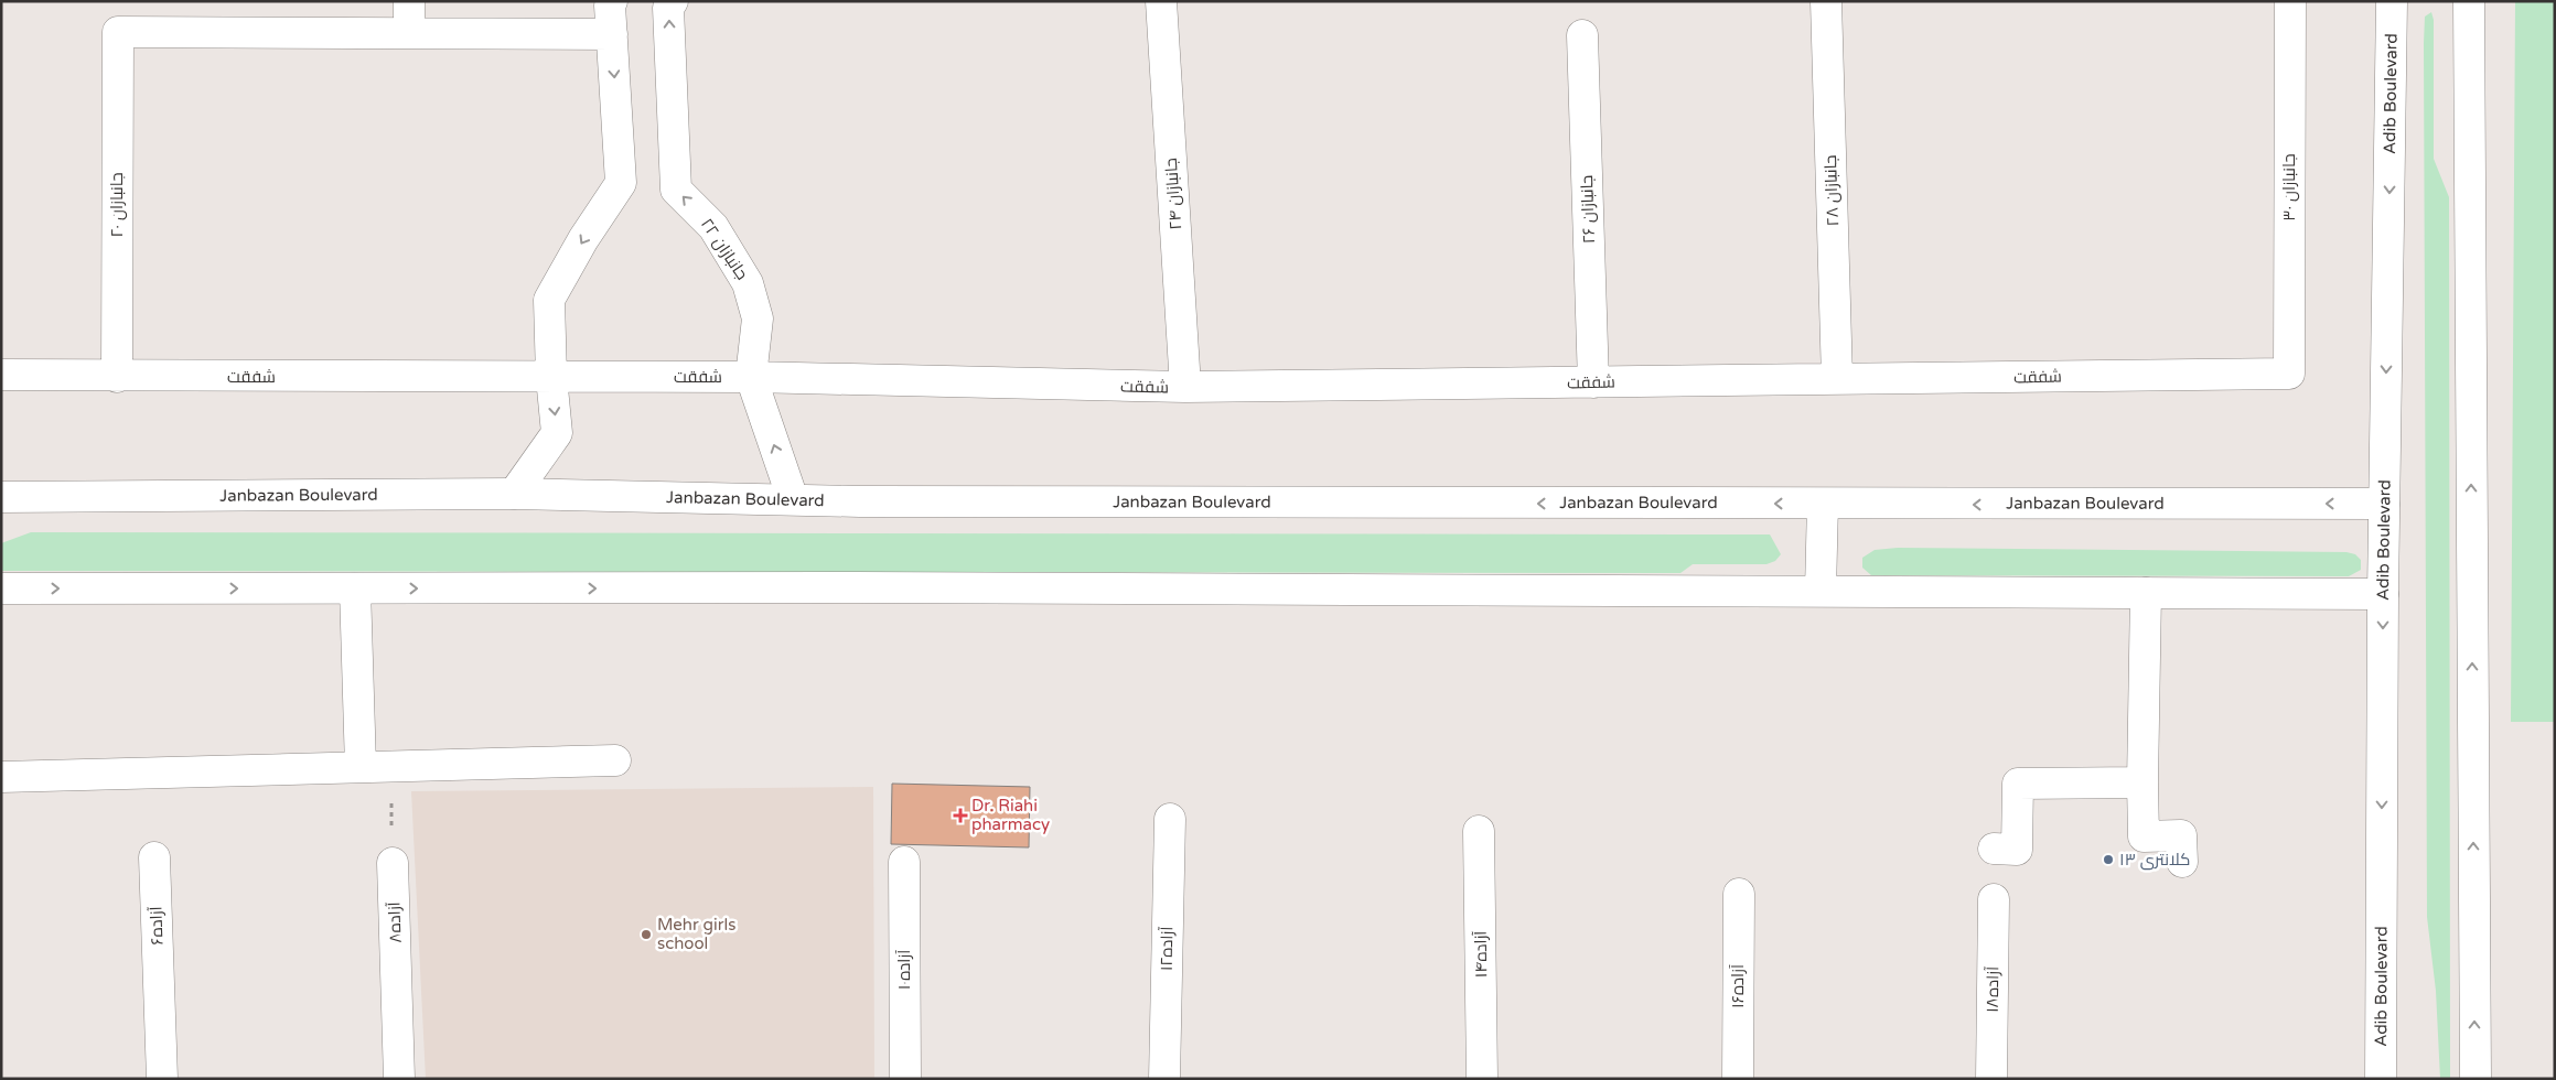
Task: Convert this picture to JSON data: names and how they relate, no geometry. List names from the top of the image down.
{
  "streets": {
    "street": [
      "Adib Boulevard",
      "جانبازان ۳۰",
      "جانبازان ۲۸",
      "جانبازان ۲۴",
      "جانبازان ۲۰",
      "جانبازان ۲۶",
      "جانبازان ۲۲",
      "شفقت",
      "Janbazan Boulevard",
      "آزاده۸",
      "آزاده۶",
      "آزاده۱۲",
      "آزاده۱۴",
      "آزاده۱۰",
      "آزاده۱۶",
      "آزاده۱۸"
    ]
  },
  "crossings": [
    ["Adib Boulevard", "Janbazan Boulevard"],
    ["جانبازان ۳۰", "شفقت"],
    ["جانبازان ۲۸", "شفقت"],
    ["جانبازان ۲۴", "شفقت"],
    ["جانبازان ۲۰", "شفقت"],
    ["جانبازان ۲۶", "شفقت"],
    ["جانبازان ۲۲", "شفقت"],
    ["جانبازان ۲۲", "Janbazan Boulevard"]
  ],
  "one_way": ["جانبازان ۲۲"],
  "places": {
    "health": ["Dr. Riahi pharmacy"],
    "other": ["کلانتری ۱۳", "Mehr girls school"]
  }
}
